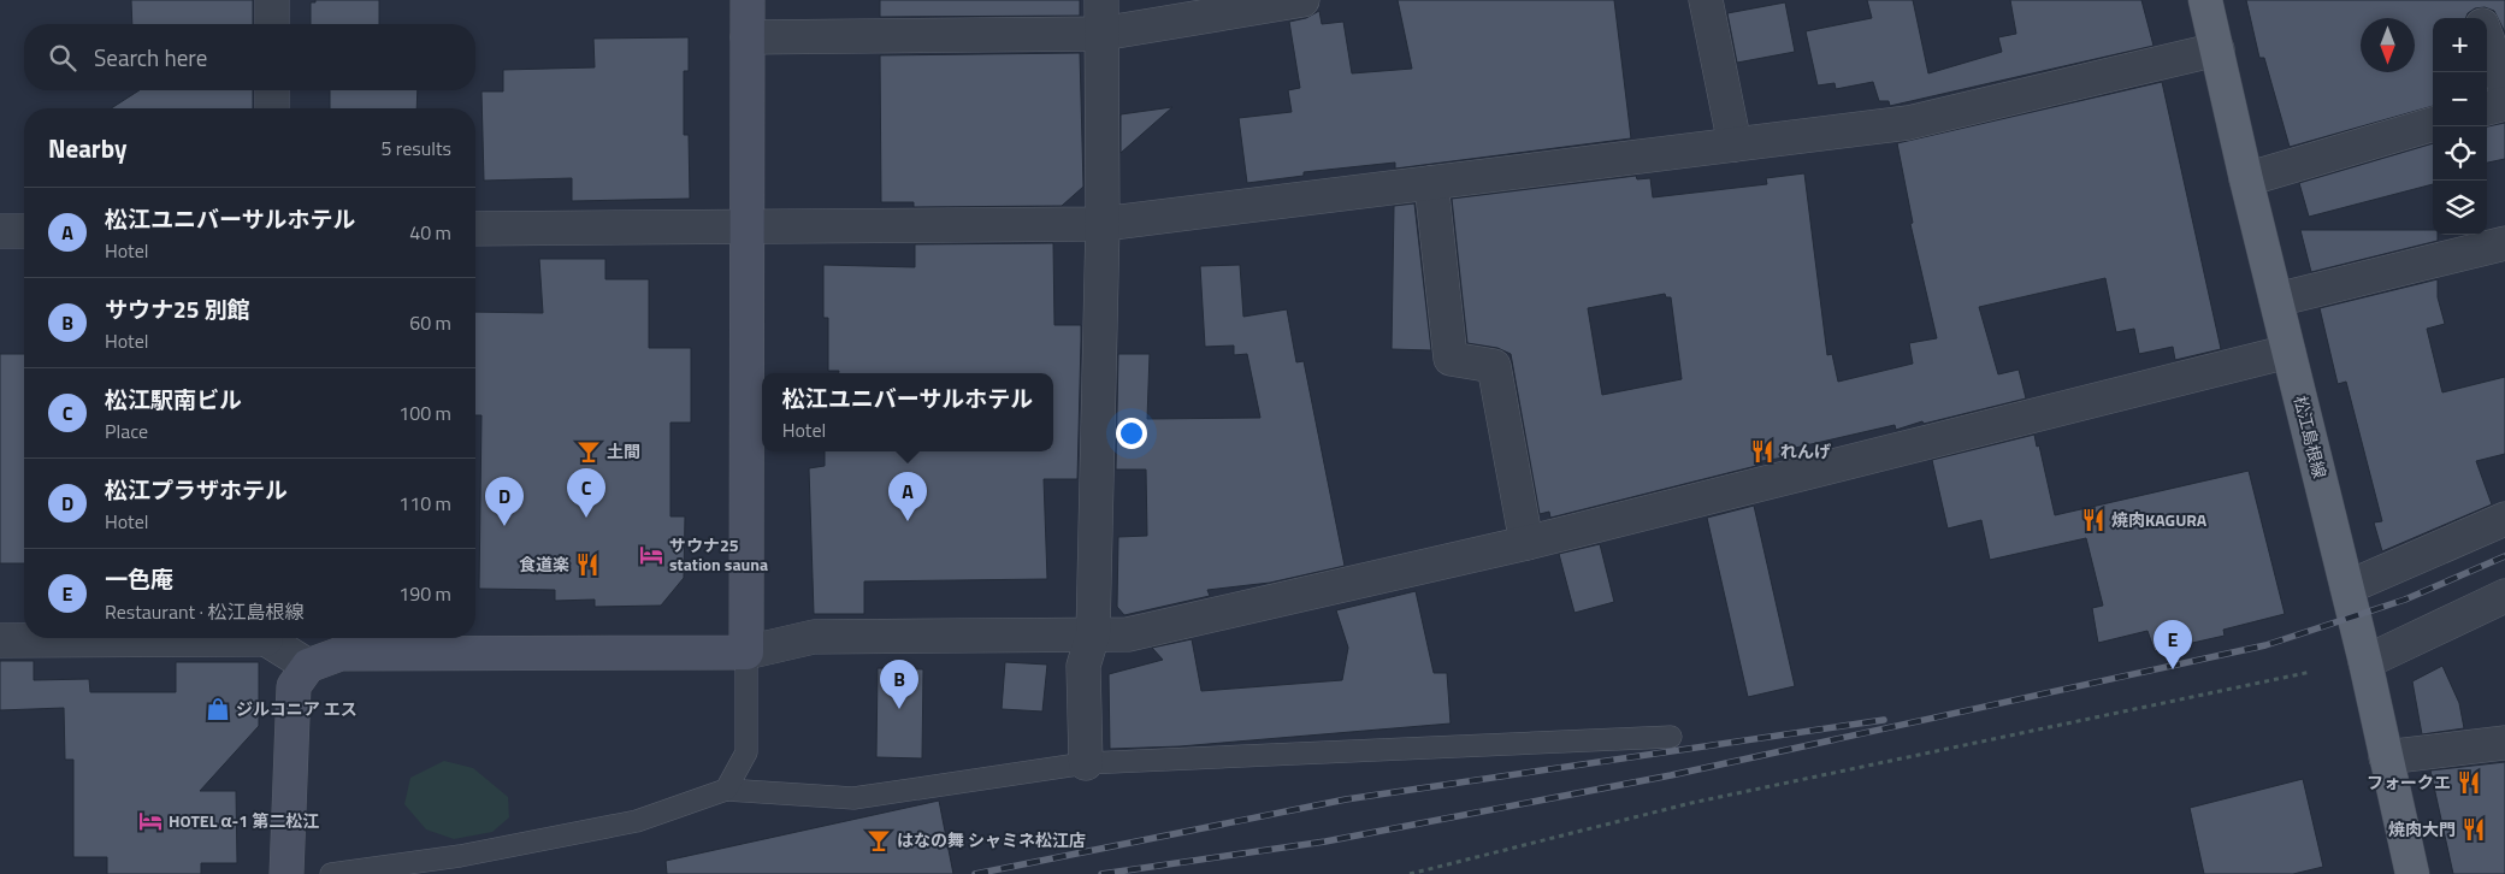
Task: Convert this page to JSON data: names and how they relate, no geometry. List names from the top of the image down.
{
  "streets": {
    "main road": ["松江島根線"]
  },
  "places": {
    "bar": ["土間", "はなの舞 シャミネ松江店"],
    "restaurant": [
      "れんげ",
      "焼肉KAGURA",
      "食道楽",
      "フォークエ",
      "焼肉大門"
    ],
    "hotel": ["サウナ25 station sauna", "HOTEL α-1 第二松江"],
    "shop": ["ジルコニア エス"]
  },
  "north": "bottom",
  "page": {
    "map_buttons": ["+", "−"],
    "search": "Search here",
    "heading": ["Nearby", "5 results"],
    "list": [
      {
        "mark": "A",
        "name": "松江ユニバーサルホテル",
        "note": "Hotel",
        "value": "40 m"
      },
      {
        "mark": "B",
        "name": "サウナ25 別館",
        "note": "Hotel",
        "value": "60 m"
      },
      {
        "mark": "C",
        "name": "松江駅南ビル",
        "note": "Place",
        "value": "100 m"
      },
      {
        "mark": "D",
        "name": "松江プラザホテル",
        "note": "Hotel",
        "value": "110 m"
      },
      {
        "mark": "E",
        "name": "一色庵",
        "note": "Restaurant · 松江島根線",
        "value": "190 m"
      }
    ],
    "popup": ["松江ユニバーサルホテル", "Hotel"],
    "pins": [
      "C",
      "A",
      "D",
      "E",
      "B"
    ]
  }
}
